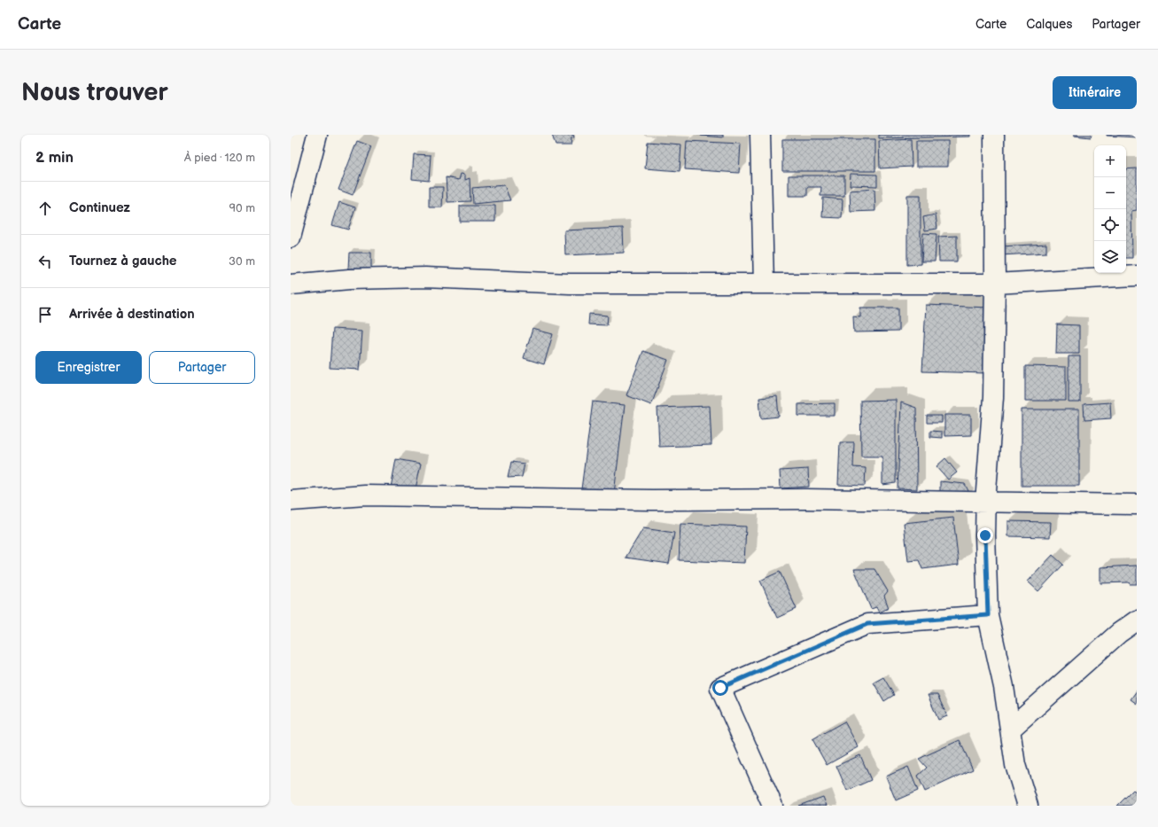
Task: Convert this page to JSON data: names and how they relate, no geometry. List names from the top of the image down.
{
  "page": {
    "header": "Carte",
    "nav": ["Carte", "Calques", "Partager"],
    "buttons": [
      "Itinéraire",
      ["Enregistrer", "Partager"]
    ],
    "title": "Nous trouver",
    "heading": ["2 min", "À pied · 120 m"],
    "map_buttons": ["+", "−"],
    "list": [
      ["Continuez", "90 m"],
      ["Tournez à gauche", "30 m"],
      "Arrivée à destination"
    ]
  }
}
